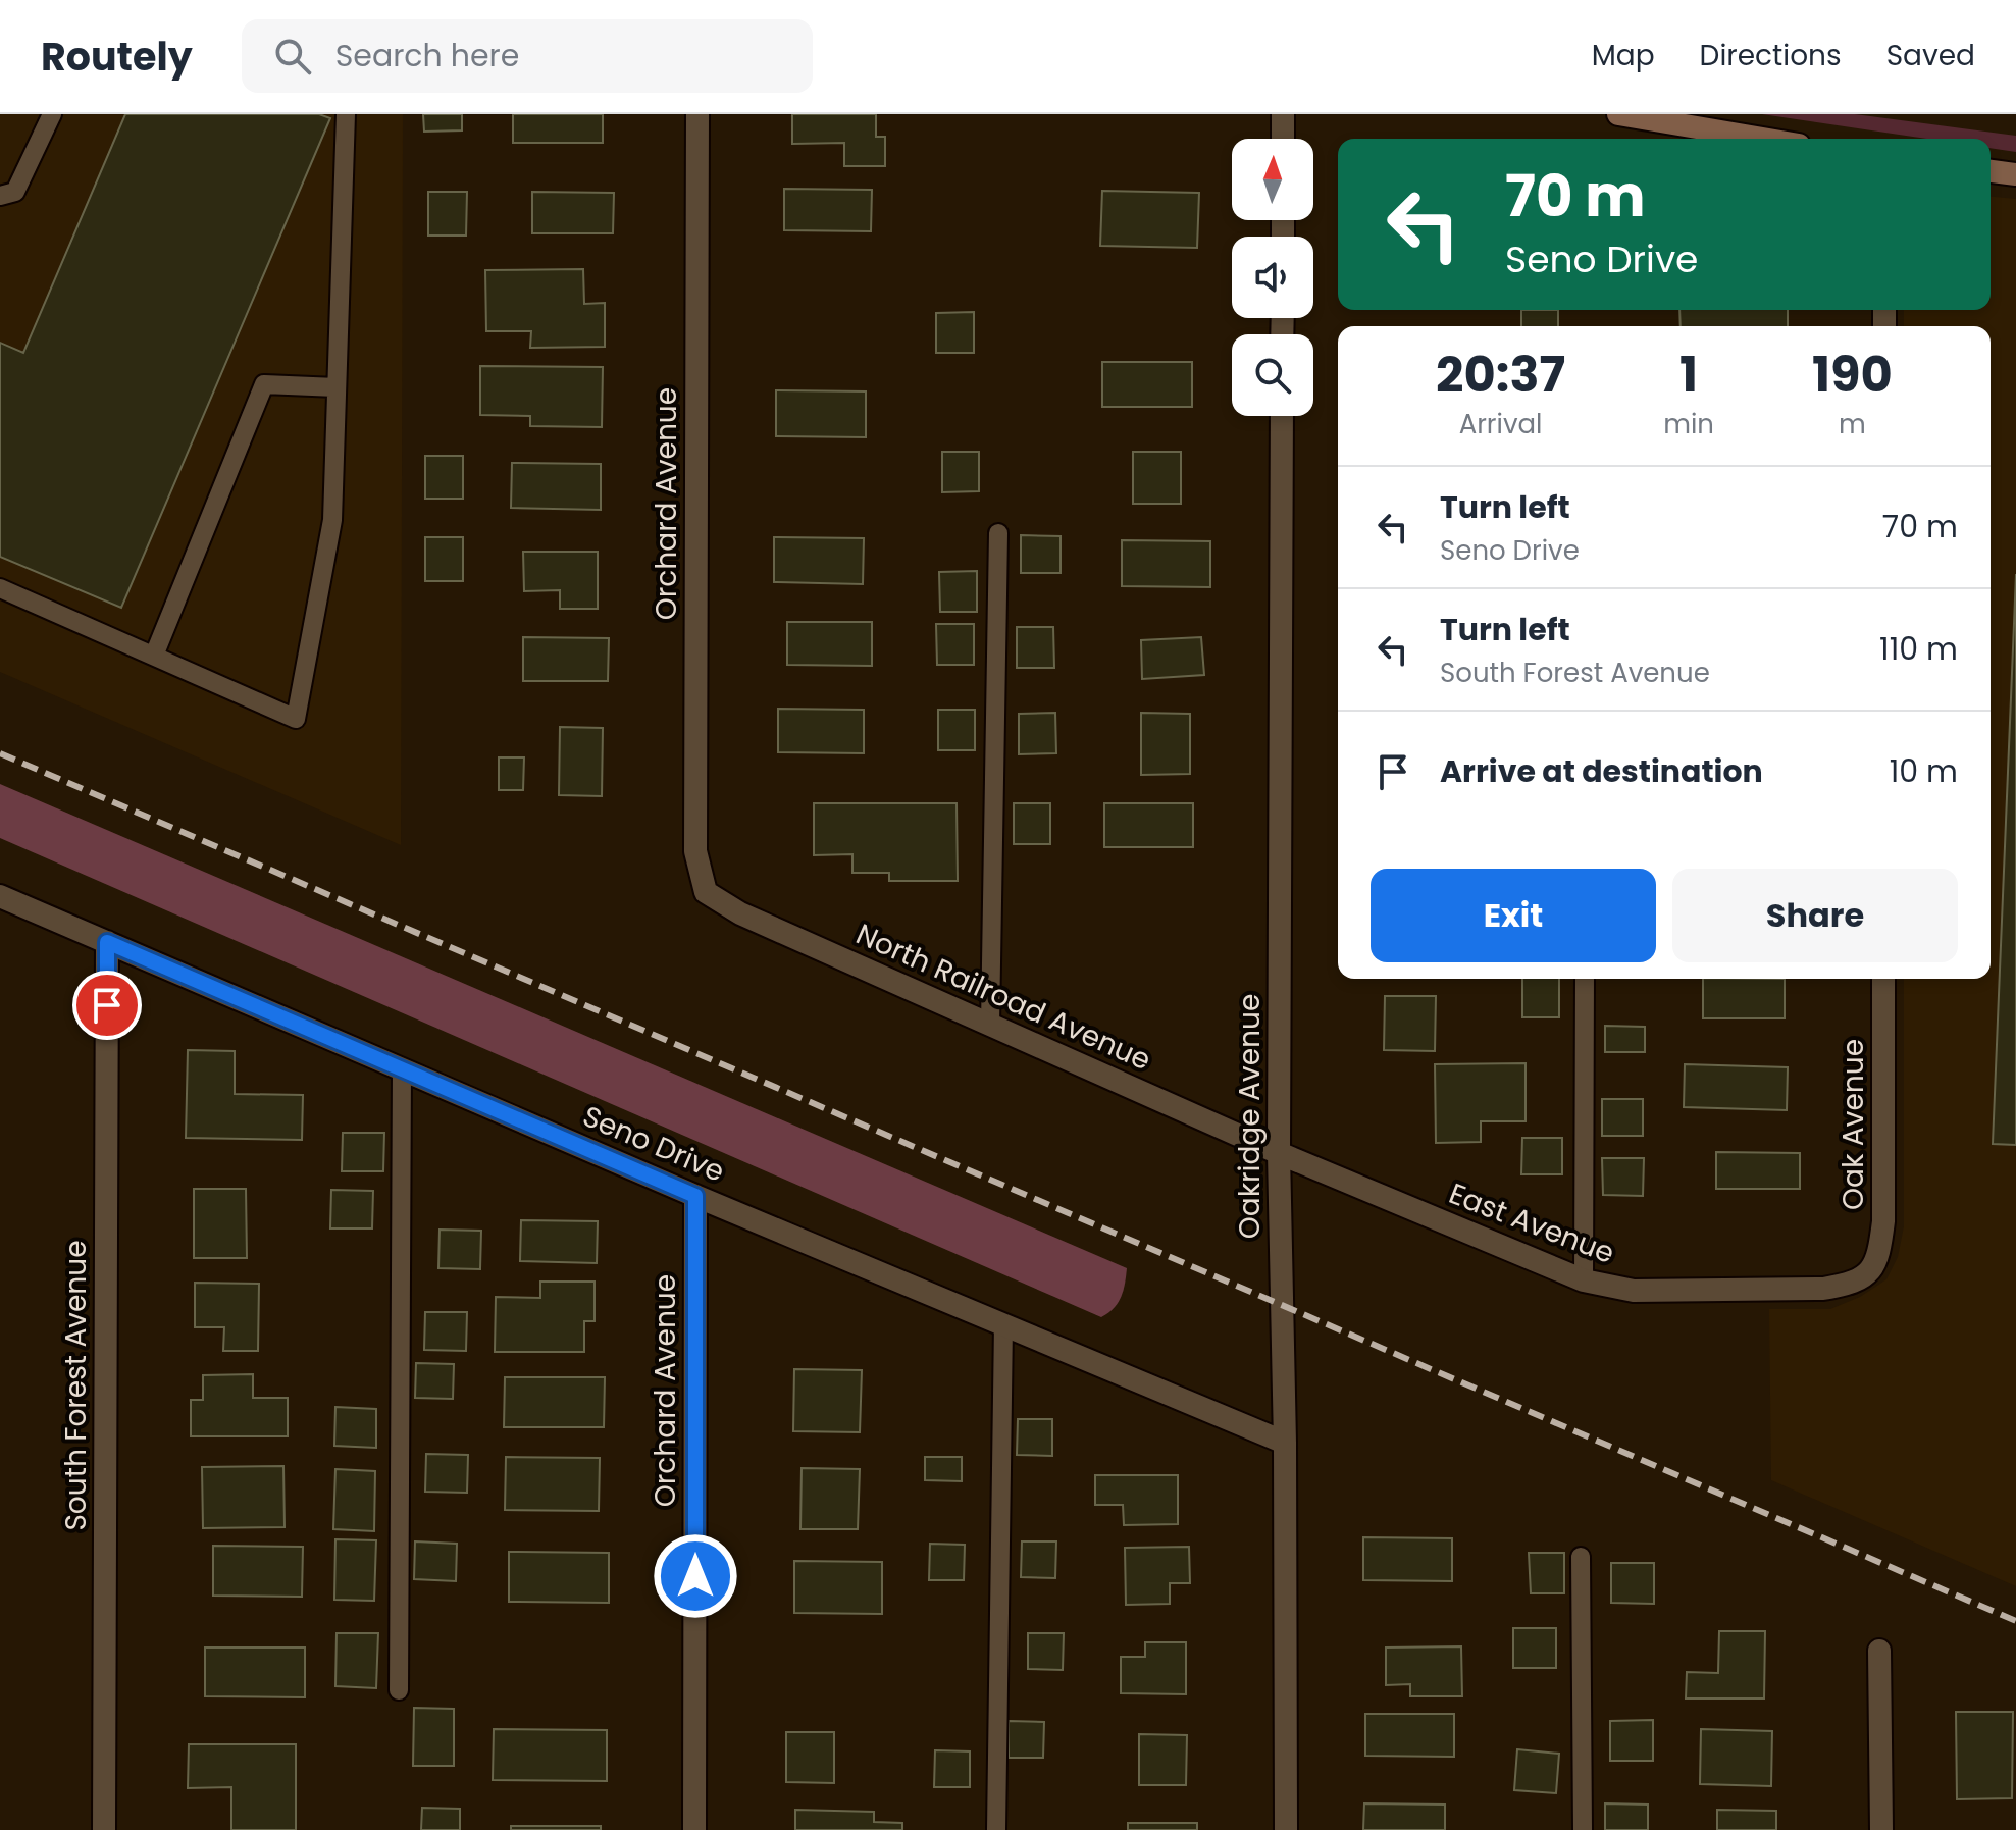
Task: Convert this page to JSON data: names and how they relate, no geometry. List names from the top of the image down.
{
  "streets": {
    "street": [
      "Orchard Avenue",
      "North Railroad Avenue",
      "Oakridge Avenue",
      "Oak Avenue",
      "Seno Drive",
      "East Avenue",
      "South Forest Avenue"
    ]
  },
  "crossings": [
    ["Orchard Avenue", "North Railroad Avenue"],
    ["Orchard Avenue", "Seno Drive"],
    ["North Railroad Avenue", "Oakridge Avenue"],
    ["North Railroad Avenue", "East Avenue"],
    ["Oakridge Avenue", "Seno Drive"],
    ["Oakridge Avenue", "East Avenue"],
    ["Oak Avenue", "East Avenue"],
    ["Seno Drive", "South Forest Avenue"]
  ],
  "north": "top",
  "page": {
    "header": "Routely",
    "search": "Search here",
    "nav": ["Map", "Directions", "Saved"],
    "turn": ["70 m", "Seno Drive"],
    "eta": [
      "20:37",
      "Arrival",
      "1",
      "min",
      "190",
      "m"
    ],
    "list": [
      {
        "name": "Turn left",
        "note": "Seno Drive",
        "value": "70 m"
      },
      {
        "name": "Turn left",
        "note": "South Forest Avenue",
        "value": "110 m"
      },
      {
        "name": "Arrive at destination",
        "value": "10 m"
      }
    ],
    "buttons": ["Exit", "Share"]
  }
}
